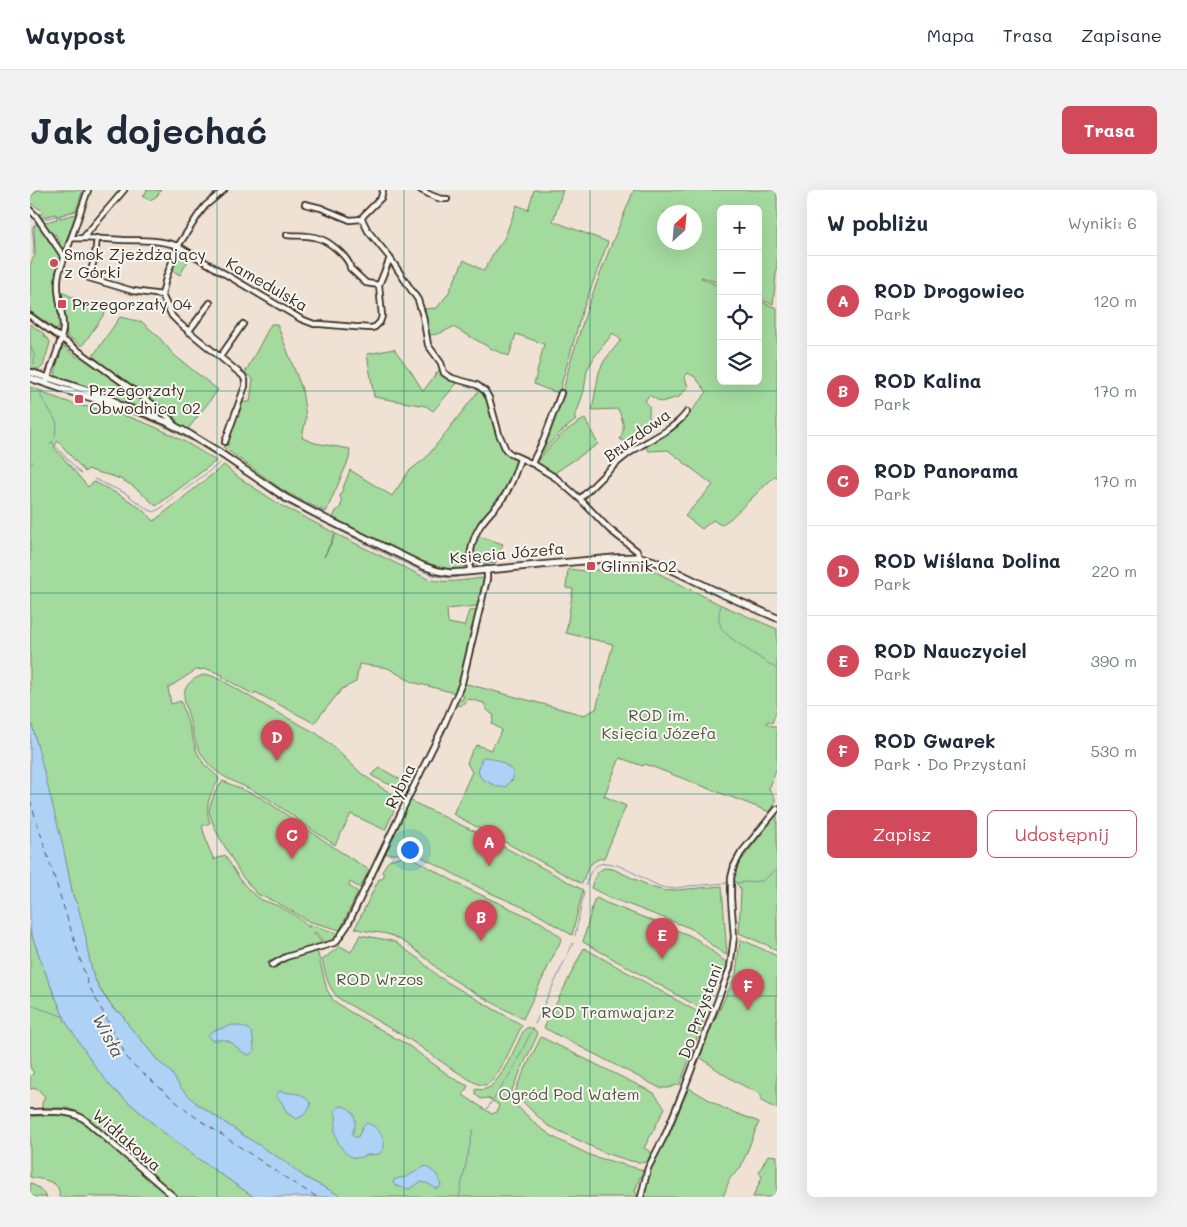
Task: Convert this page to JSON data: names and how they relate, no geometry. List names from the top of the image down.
{
  "streets": {
    "main road": ["Księcia Józefa"],
    "street": [
      "Kamedulska",
      "Bruzdowa",
      "Rybna",
      "Do Przystani",
      "Widłakowa"
    ]
  },
  "crossings": [
    ["Księcia Józefa", "Rybna"]
  ],
  "water": ["Wisła"],
  "parks": [
    "ROD im. Księcia Józefa",
    "ROD Wrzos",
    "ROD Tramwajarz",
    "Ogród Pod Wałem"
  ],
  "places": {
    "other": ["Smok Zjeżdżający z Górki"],
    "transit": ["Przegorzały 04", "Przegorzały Obwodnica 02", "Glinnik 02"]
  },
  "north": "top right",
  "page": {
    "header": "Waypost",
    "nav": ["Mapa", "Trasa", "Zapisane"],
    "buttons": [
      "Trasa",
      ["Zapisz", "Udostępnij"]
    ],
    "title": "Jak dojechać",
    "heading": ["W pobliżu", "Wyniki: 6"],
    "map_buttons": ["+", "−"],
    "list": [
      {
        "mark": "A",
        "name": "ROD Drogowiec",
        "note": "Park",
        "value": "120 m"
      },
      {
        "mark": "B",
        "name": "ROD Kalina",
        "note": "Park",
        "value": "170 m"
      },
      {
        "mark": "C",
        "name": "ROD Panorama",
        "note": "Park",
        "value": "170 m"
      },
      {
        "mark": "D",
        "name": "ROD Wiślana Dolina",
        "note": "Park",
        "value": "220 m"
      },
      {
        "mark": "E",
        "name": "ROD Nauczyciel",
        "note": "Park",
        "value": "390 m"
      },
      {
        "mark": "F",
        "name": "ROD Gwarek",
        "note": "Park · Do Przystani",
        "value": "530 m"
      }
    ],
    "pins": [
      "D",
      "C",
      "A",
      "B",
      "E",
      "F"
    ]
  }
}
